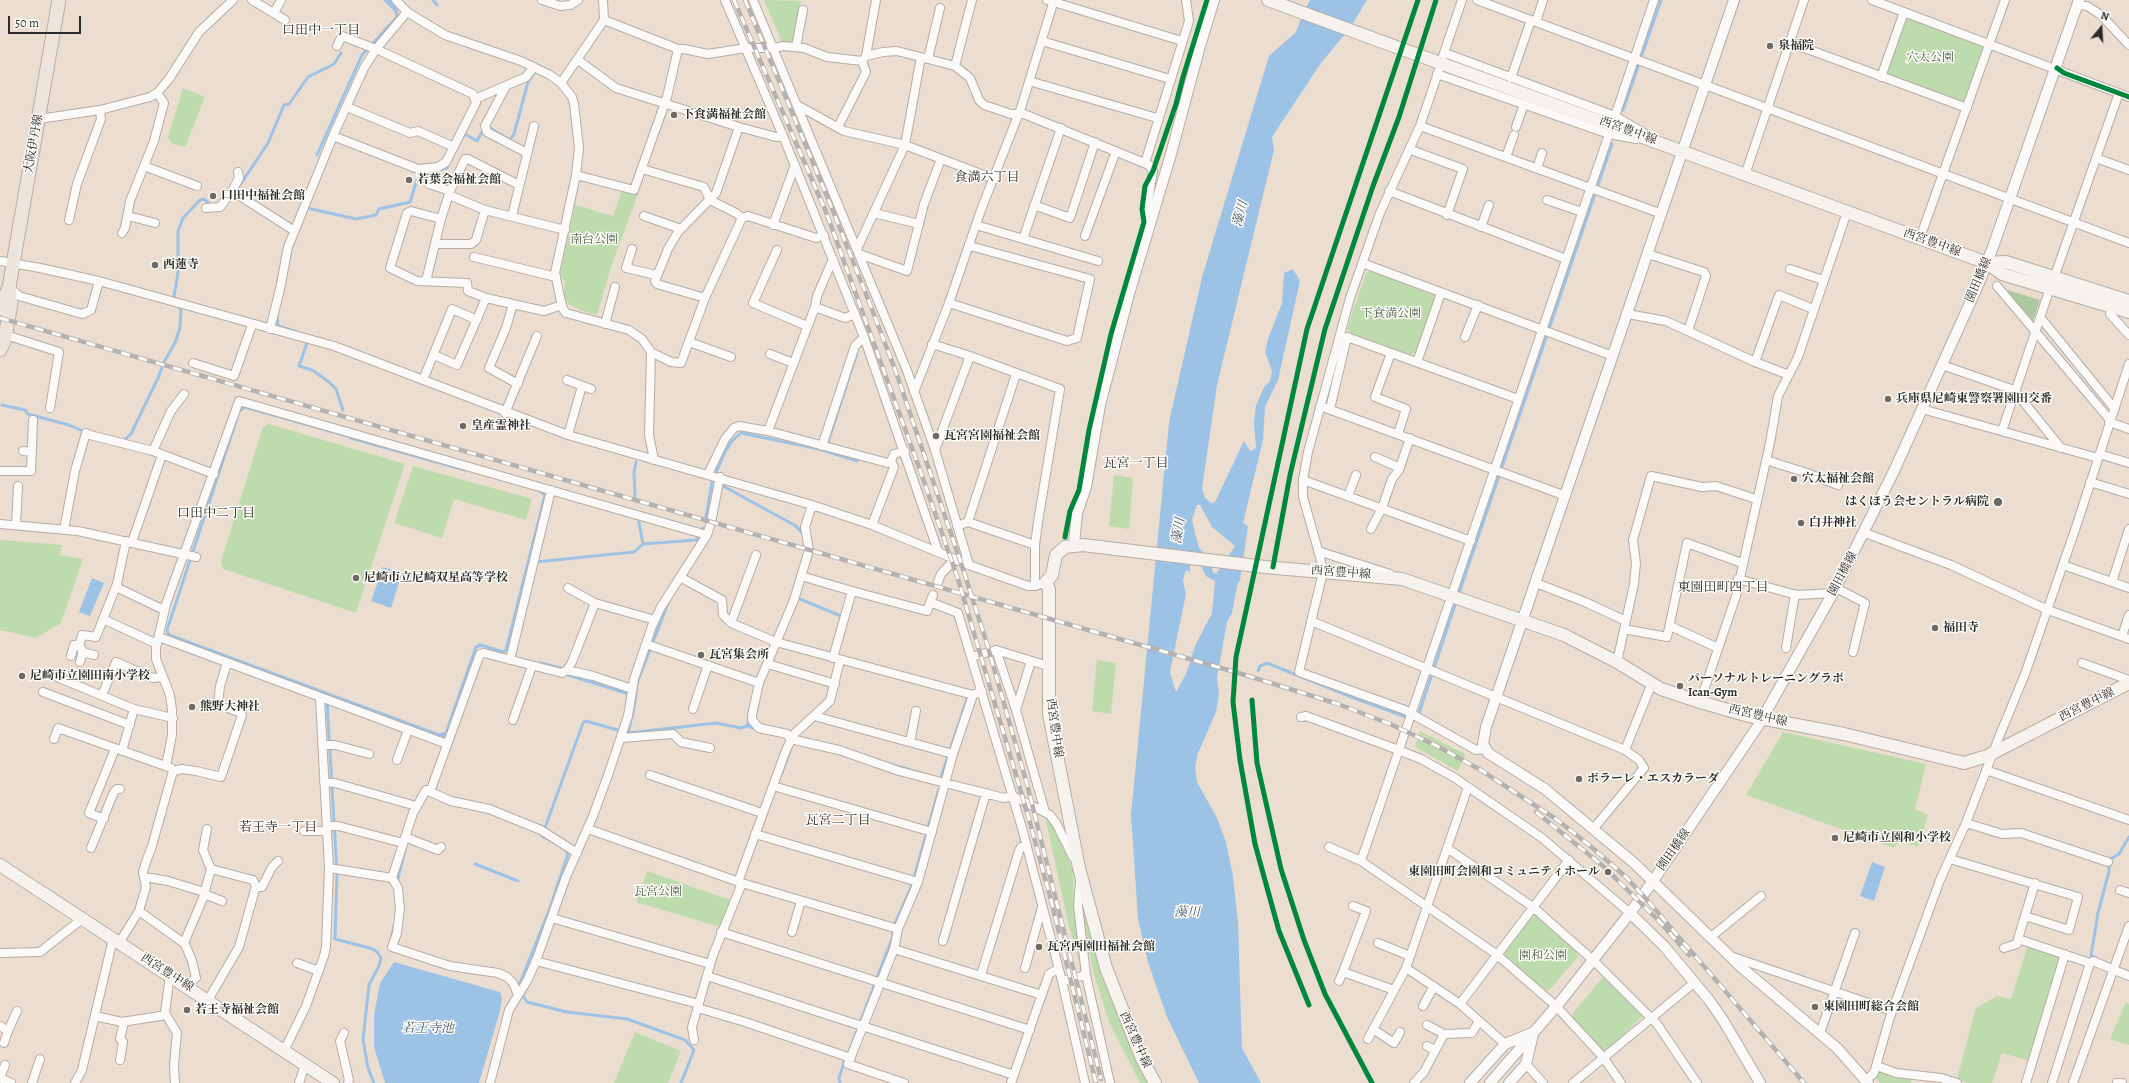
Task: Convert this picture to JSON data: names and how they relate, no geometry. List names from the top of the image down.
{
  "streets": {
    "main road": ["西宮豊中線", "大阪伊丹線"],
    "street": ["園田橋線"]
  },
  "crossings": [
    ["西宮豊中線", "園田橋線"]
  ],
  "districts": [
    "口田中一丁目",
    "食満六丁目",
    "瓦宮一丁目",
    "口田中二丁目",
    "東園田町四丁目",
    "瓦宮二丁目",
    "若王寺一丁目"
  ],
  "water": ["藻川", "若王寺池"],
  "parks": [
    "穴太公園",
    "南台公園",
    "下食満公園",
    "瓦宮公園",
    "園和公園"
  ],
  "places": [
    "泉福院",
    "下食満福祉会館",
    "若葉会福祉会館",
    "口田中福祉会館",
    "西蓮寺",
    "兵庫県尼崎東警察署園田交番",
    "皇産霊神社",
    "瓦宮宮園福祉会館",
    "穴太福祉会館",
    "はくほう会セントラル病院",
    "白井神社",
    "尼崎市立尼崎双星高等学校",
    "福田寺",
    "瓦宮集会所",
    "尼崎市立園田南小学校",
    "パーソナルトレーニングラボ Ican-Gym",
    "熊野大神社",
    "ボラーレ・エスカラーダ",
    "尼崎市立園和小学校",
    "東園田町会園和コミュニティホール",
    "瓦宮西園田福祉会館",
    "東園田町総合会館",
    "若王寺福祉会館"
  ],
  "scale_bar": "50 m",
  "north": "top"
}
